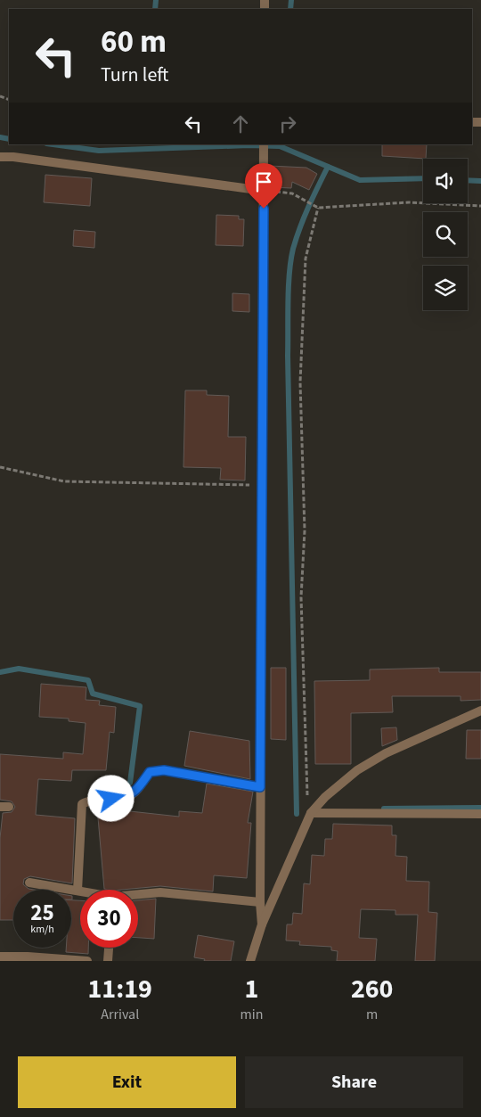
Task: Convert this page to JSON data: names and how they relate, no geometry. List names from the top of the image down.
{
  "page": {
    "turn": ["60 m", "Turn left"],
    "speed": "25 km/h",
    "limit": "30",
    "eta": [
      "11:19",
      "Arrival",
      "1",
      "min",
      "260",
      "m"
    ],
    "buttons": ["Exit", "Share"]
  }
}
